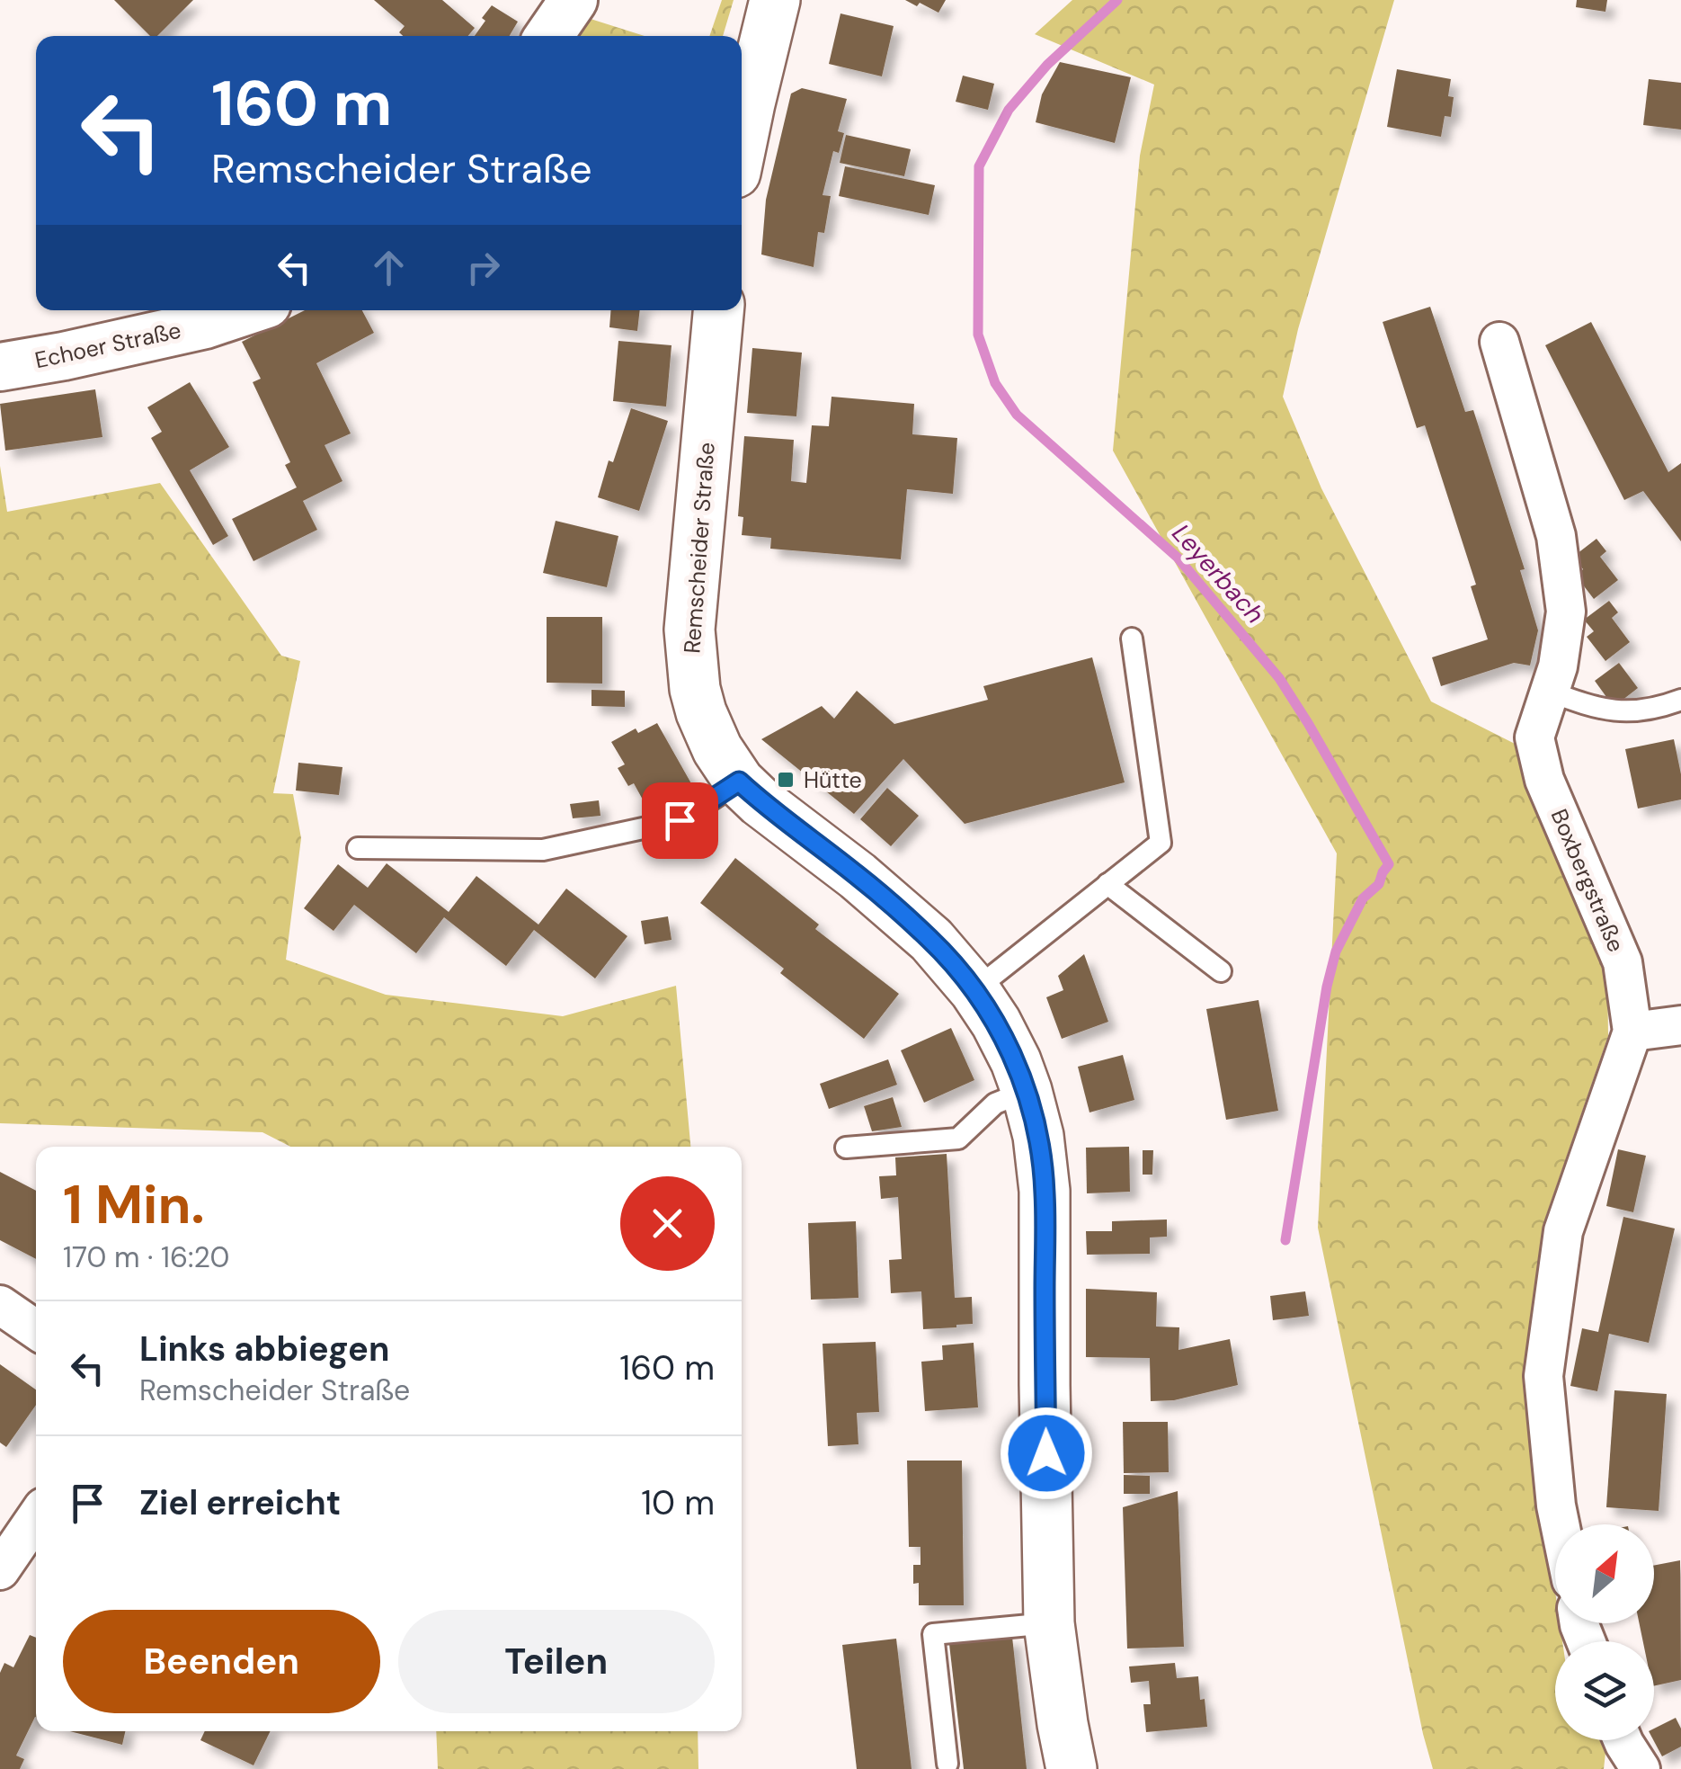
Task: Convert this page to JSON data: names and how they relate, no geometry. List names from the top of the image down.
{
  "streets": {
    "main road": ["Remscheider Straße"],
    "street": ["Echoer Straße", "Boxbergstraße"]
  },
  "water": ["Leyerbach"],
  "places": {
    "transit": ["Hütte"]
  },
  "north": "top right",
  "page": {
    "turn": ["160 m", "Remscheider Straße"],
    "heading": ["1 Min.", "170 m · 16:20"],
    "list": [
      {
        "name": "Links abbiegen",
        "note": "Remscheider Straße",
        "value": "160 m"
      },
      {
        "name": "Ziel erreicht",
        "value": "10 m"
      }
    ],
    "buttons": ["Beenden", "Teilen"]
  }
}
